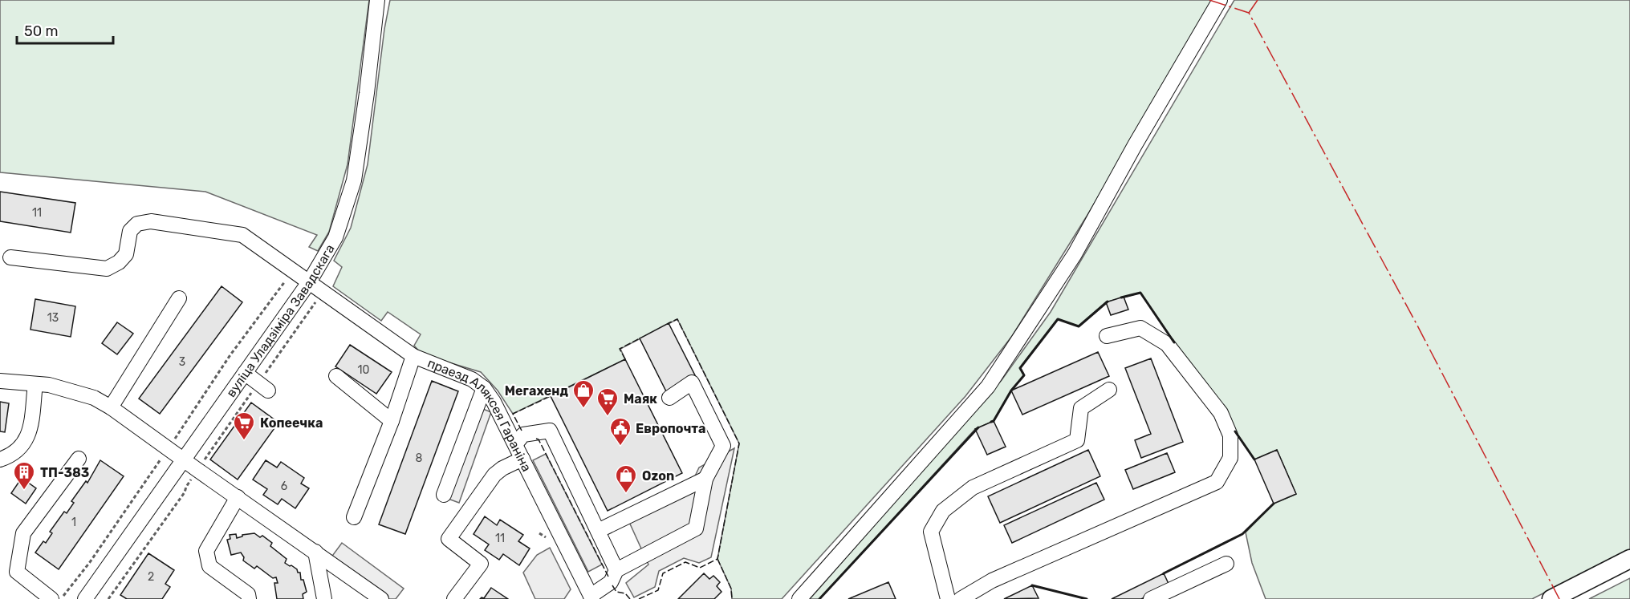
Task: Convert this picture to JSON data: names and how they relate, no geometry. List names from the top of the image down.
{
  "streets": {
    "street": ["вуліца Уладзіміра Завадскага", "праезд Аляксея Гараніна"]
  },
  "crossings": [
    ["вуліца Уладзіміра Завадскага", "праезд Аляксея Гараніна"]
  ],
  "places": {
    "shop": ["Мегахенд", "Ozon"],
    "supermarket": ["Маяк", "Копеечка"],
    "public building": ["Европочта"],
    "building": ["ТП-383"]
  },
  "house_numbers": [
    "11",
    "13",
    "3",
    "10",
    "8",
    "6",
    "1",
    "11",
    "2"
  ],
  "scale_bar": "50 m"
}
